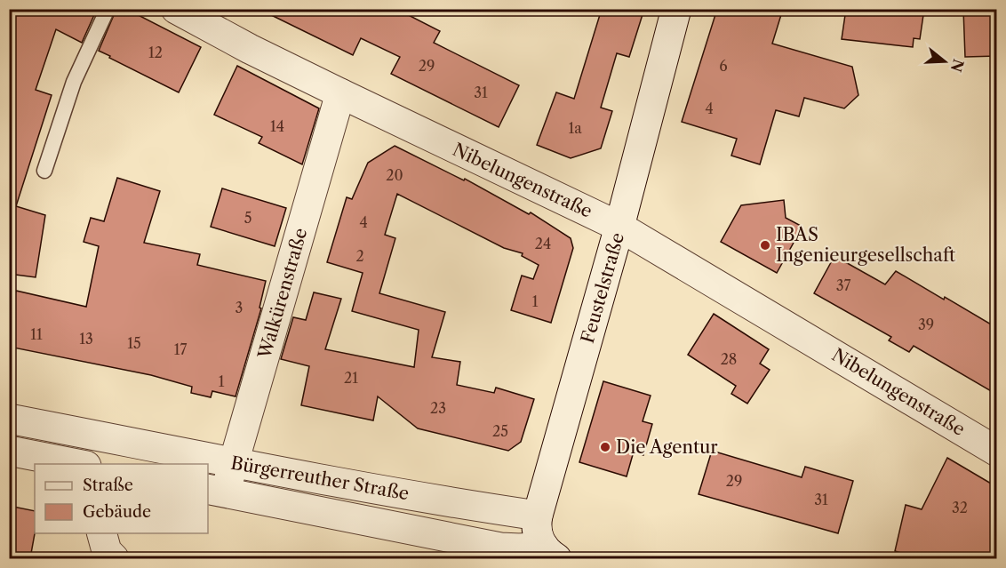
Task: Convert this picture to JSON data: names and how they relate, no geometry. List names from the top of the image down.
{
  "streets": {
    "street": [
      "Nibelungenstraße",
      "Feustelstraße",
      "Walkürenstraße",
      "Bürgerreuther Straße"
    ]
  },
  "crossings": [
    ["Nibelungenstraße", "Feustelstraße"],
    ["Nibelungenstraße", "Walkürenstraße"],
    ["Feustelstraße", "Bürgerreuther Straße"],
    ["Walkürenstraße", "Bürgerreuther Straße"]
  ],
  "places": ["IBAS Ingenieurgesellschaft", "Die Agentur"],
  "house_numbers": [
    "12",
    "29",
    "6",
    "31",
    "4",
    "14",
    "1a",
    "20",
    "5",
    "4",
    "24",
    "2",
    "37",
    "1",
    "3",
    "39",
    "11",
    "13",
    "15",
    "17",
    "28",
    "21",
    "1",
    "23",
    "25",
    "29",
    "31",
    "32"
  ],
  "legend": ["Straße", "Gebäude"],
  "north": "right"
}
